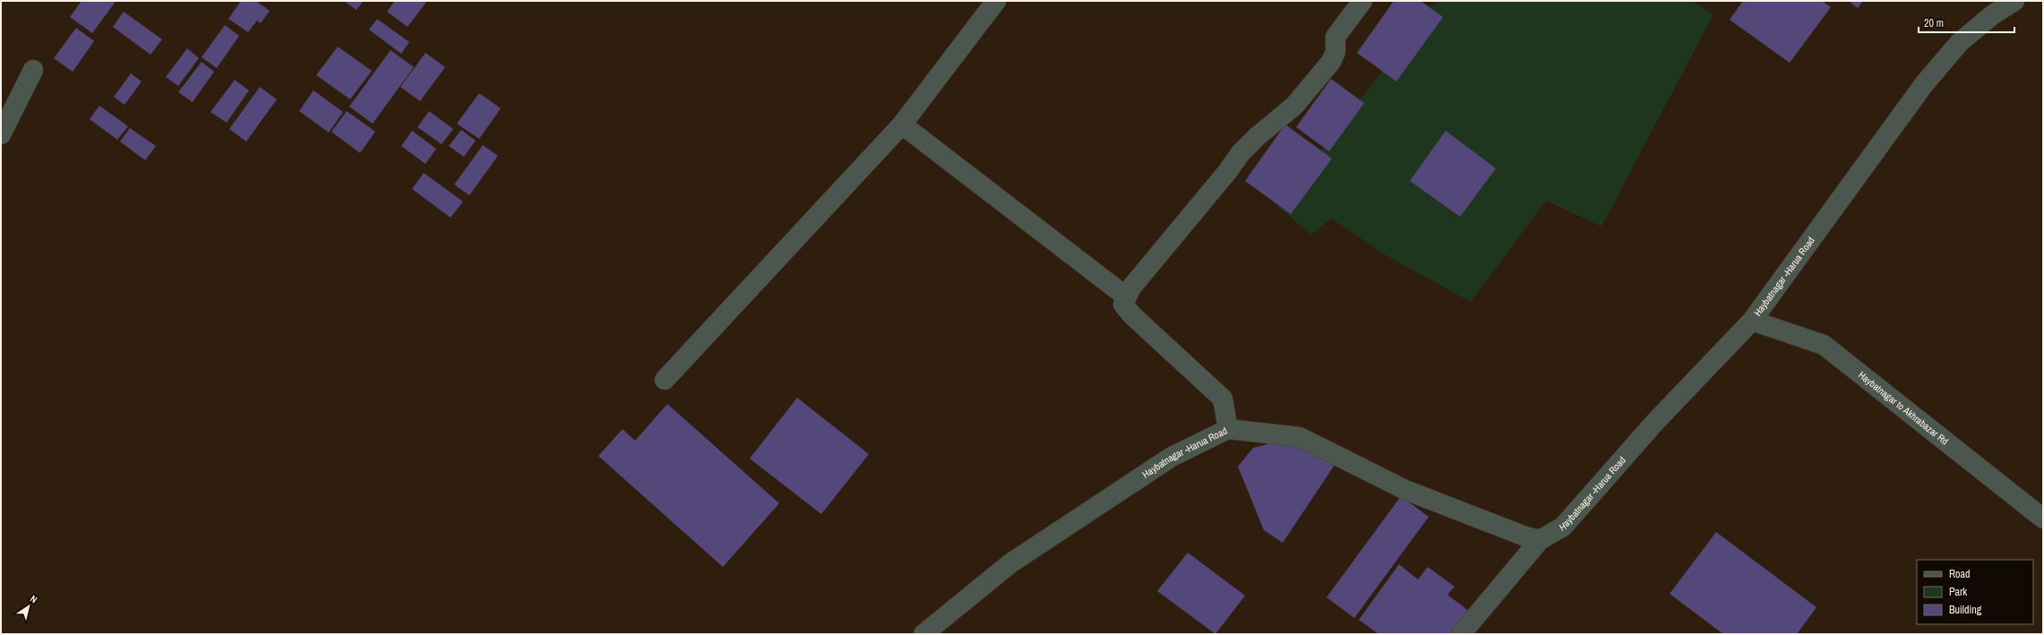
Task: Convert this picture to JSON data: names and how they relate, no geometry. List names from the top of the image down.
{
  "streets": {
    "street": ["Haybatnagar -Harua Road", "Haybatnagar to Akhrabazar Rd"]
  },
  "crossings": [
    ["Haybatnagar -Harua Road", "Haybatnagar to Akhrabazar Rd"]
  ],
  "legend": ["Road", "Park", "Building"],
  "scale_bar": "20 m",
  "north": "top right"
}
